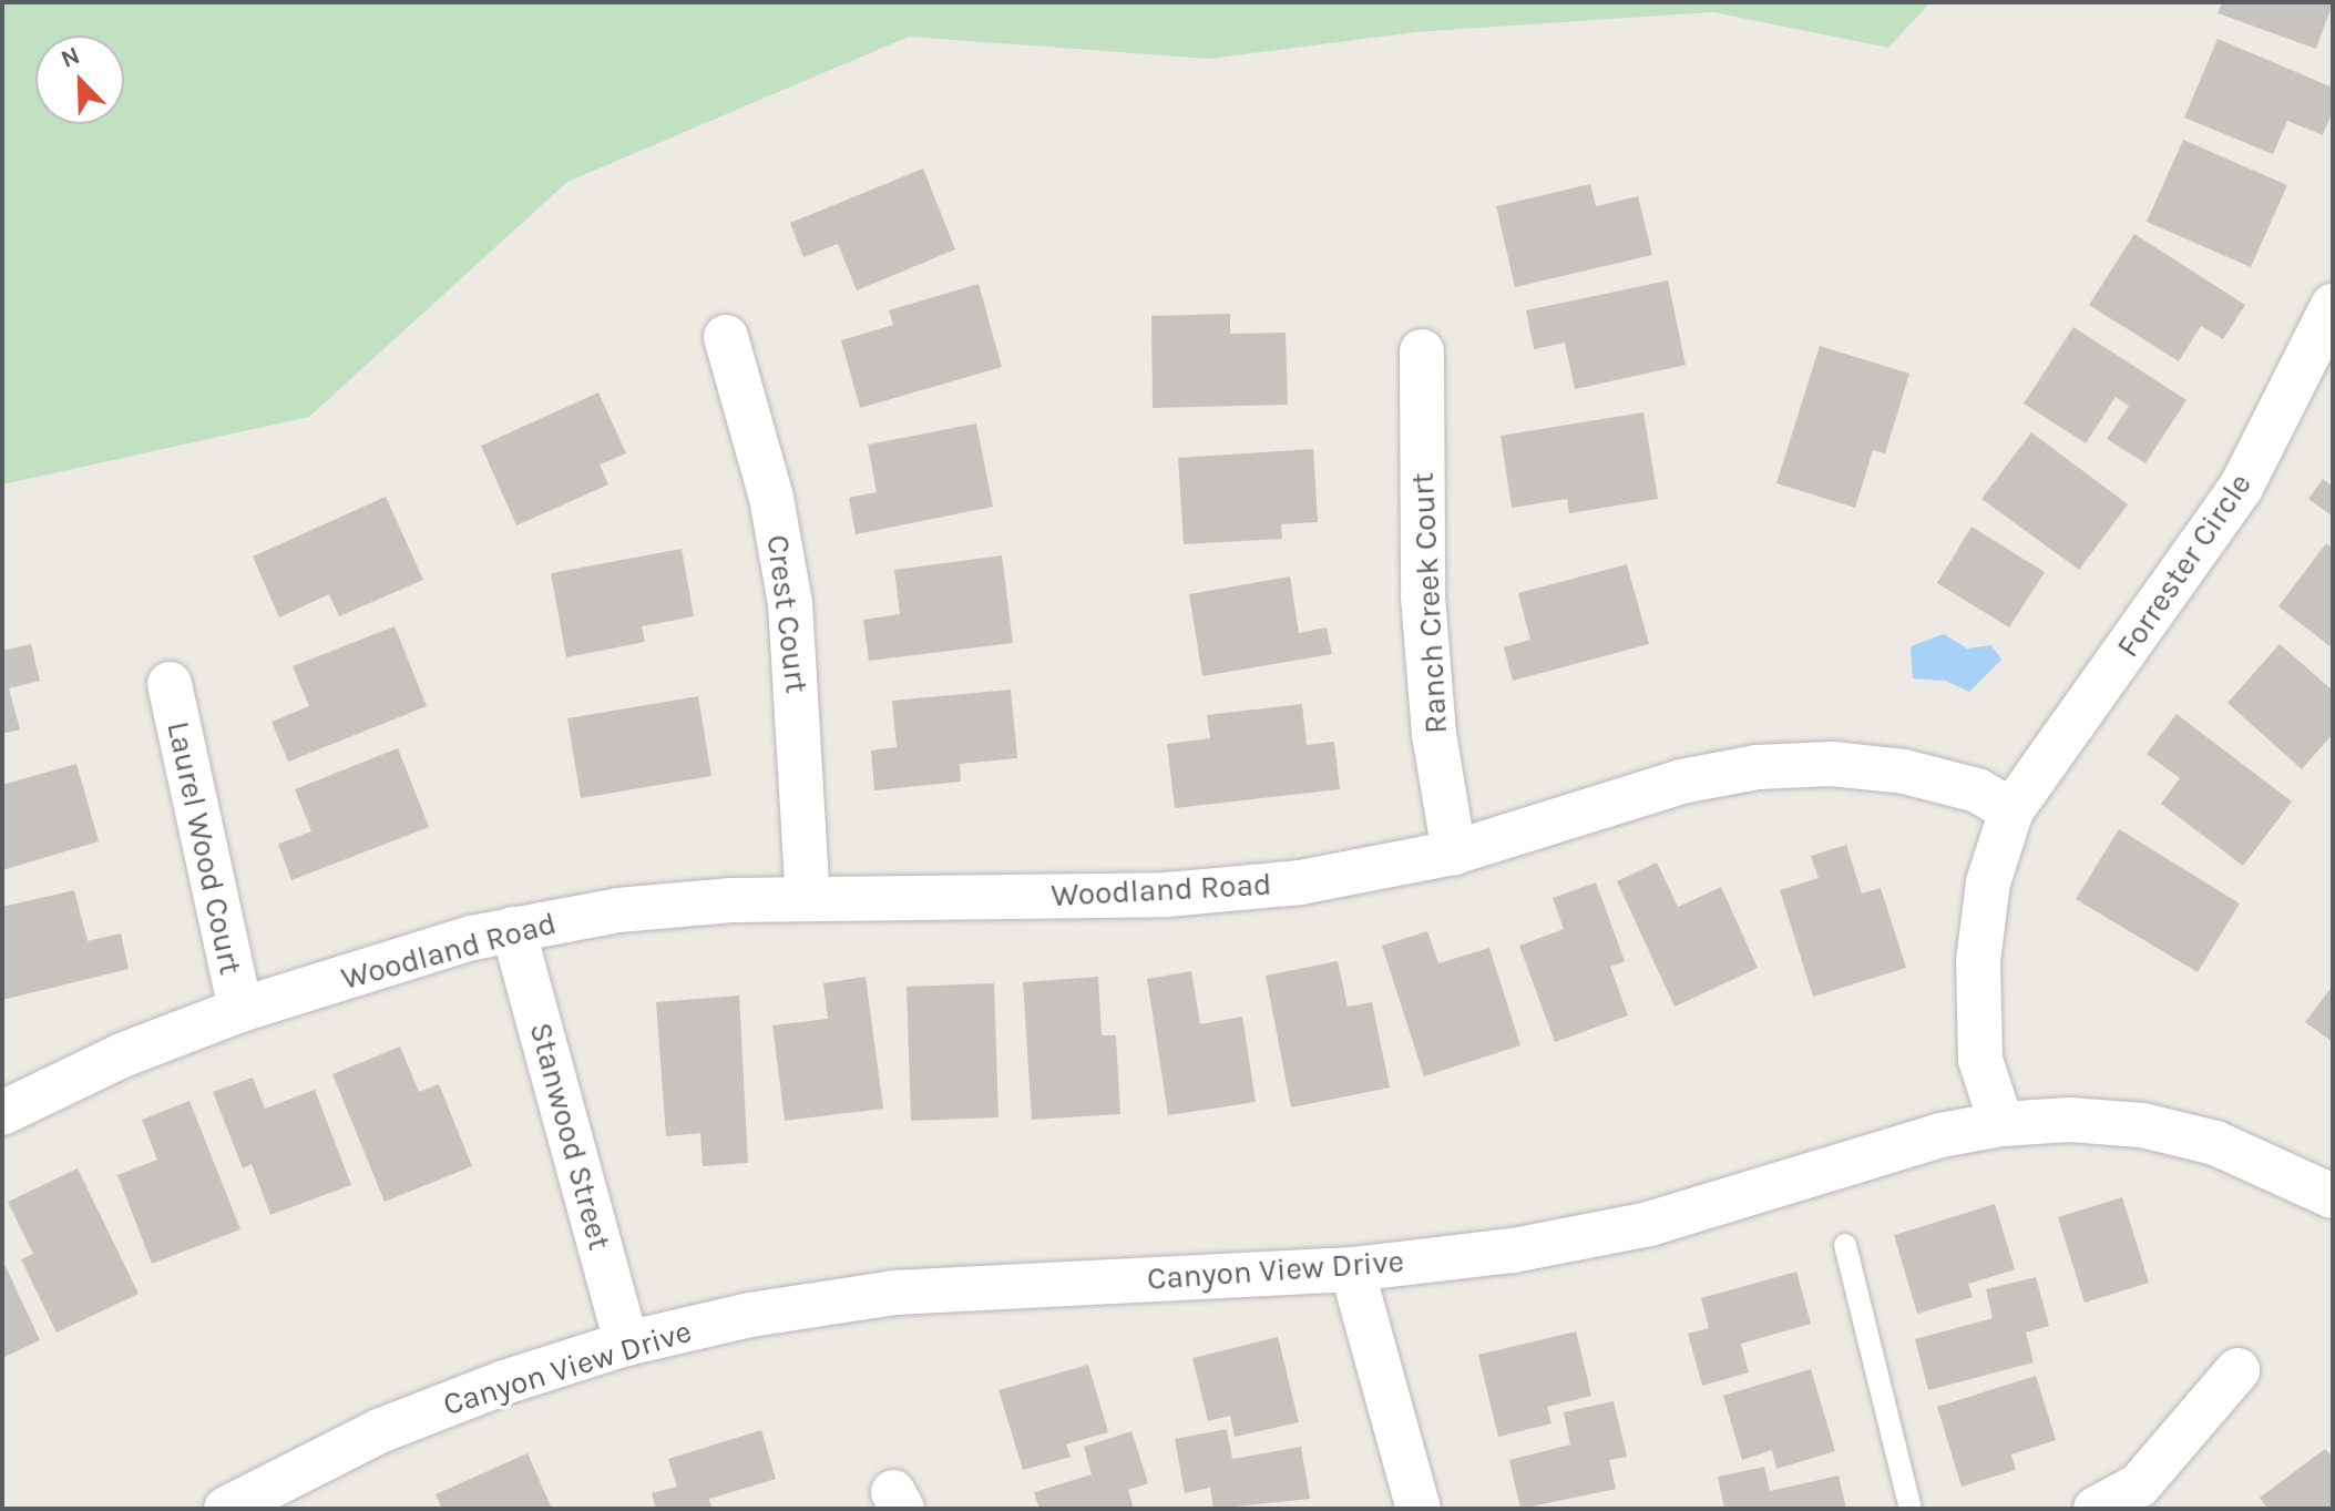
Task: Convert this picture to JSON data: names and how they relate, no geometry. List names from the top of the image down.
{
  "streets": {
    "street": [
      "Forrester Circle",
      "Ranch Creek Court",
      "Crest Court",
      "Laurel Wood Court",
      "Woodland Road",
      "Stanwood Street",
      "Canyon View Drive"
    ]
  },
  "crossings": [
    ["Forrester Circle", "Woodland Road"],
    ["Ranch Creek Court", "Woodland Road"],
    ["Crest Court", "Woodland Road"],
    ["Laurel Wood Court", "Woodland Road"],
    ["Woodland Road", "Stanwood Street"],
    ["Stanwood Street", "Canyon View Drive"]
  ],
  "north": "top left"
}
